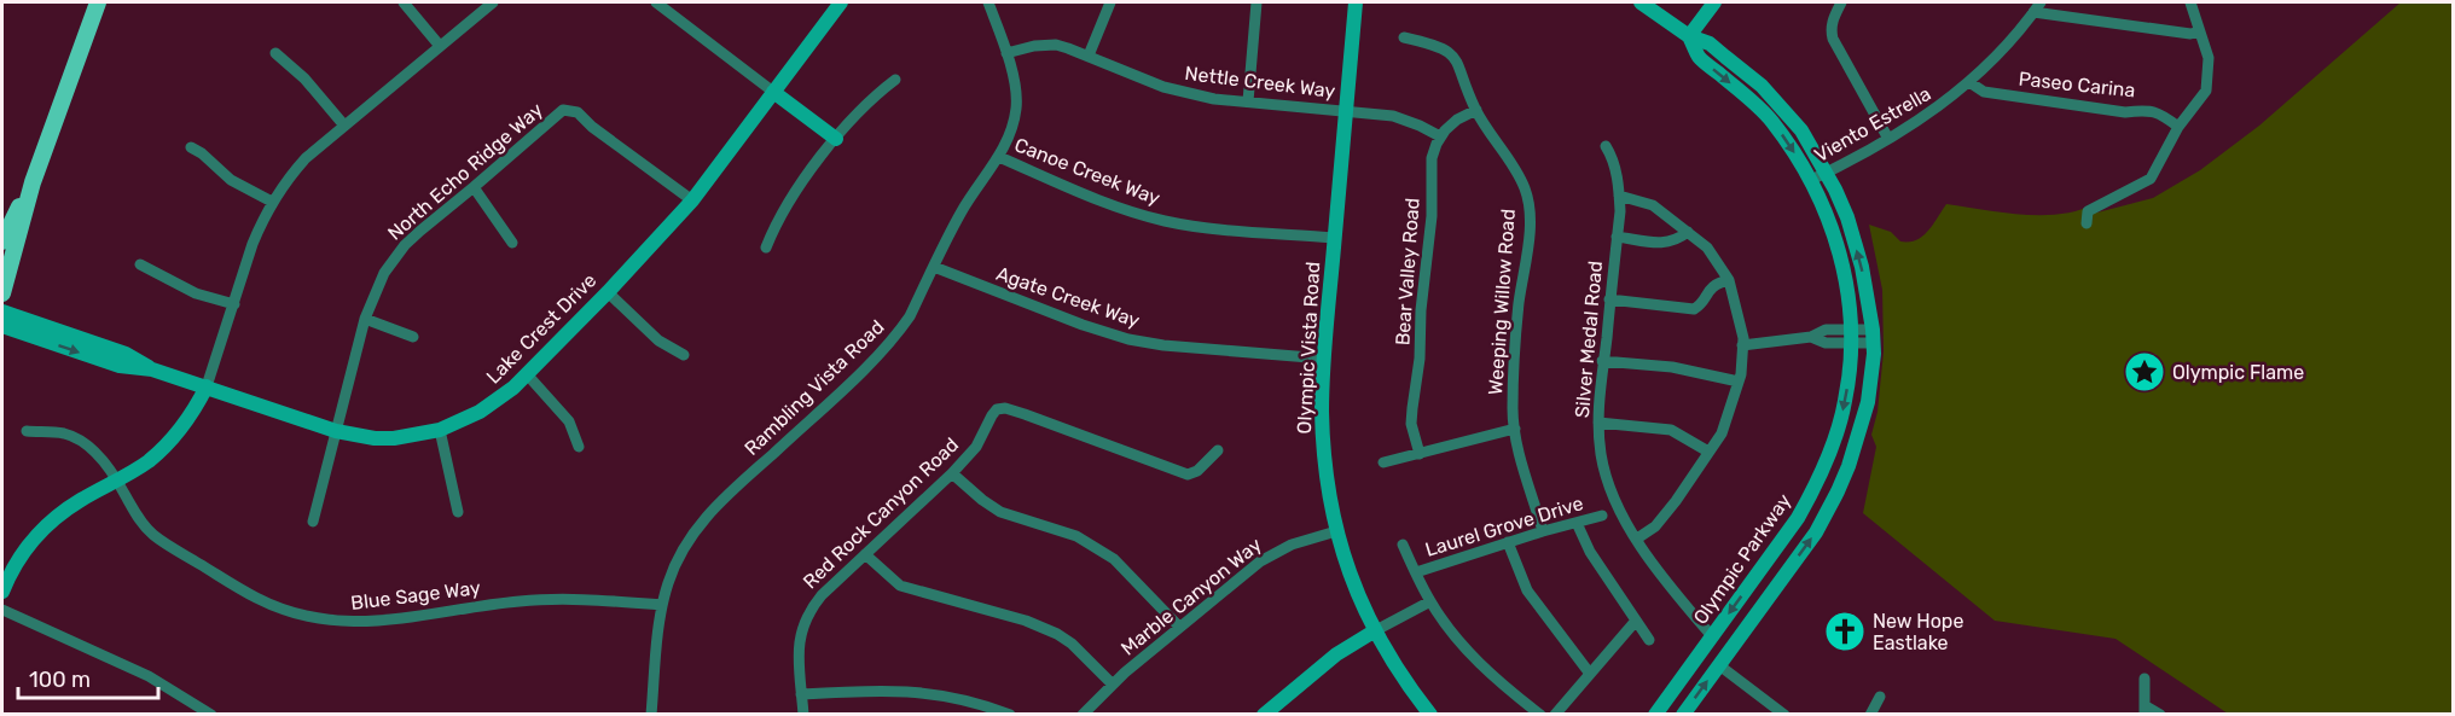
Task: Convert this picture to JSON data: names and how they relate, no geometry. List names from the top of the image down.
{
  "streets": {
    "main road": ["Lake Crest Drive", "Olympic Vista Road", "Olympic Parkway"],
    "street": [
      "Nettle Creek Way",
      "Paseo Carina",
      "Viento Estrella",
      "North Echo Ridge Way",
      "Canoe Creek Way",
      "Bear Valley Road",
      "Agate Creek Way",
      "Weeping Willow Road",
      "Silver Medal Road",
      "Rambling Vista Road",
      "Red Rock Canyon Road",
      "Laurel Grove Drive",
      "Blue Sage Way",
      "Marble Canyon Way"
    ]
  },
  "crossings": [
    ["Nettle Creek Way", "Bear Valley Road"],
    ["Nettle Creek Way", "Olympic Vista Road"],
    ["Nettle Creek Way", "Rambling Vista Road"],
    ["Paseo Carina", "Viento Estrella"],
    ["North Echo Ridge Way", "Lake Crest Drive"],
    ["Canoe Creek Way", "Olympic Vista Road"],
    ["Canoe Creek Way", "Rambling Vista Road"],
    ["Agate Creek Way", "Olympic Vista Road"],
    ["Agate Creek Way", "Rambling Vista Road"],
    ["Weeping Willow Road", "Laurel Grove Drive"],
    ["Silver Medal Road", "Olympic Parkway"],
    ["Olympic Vista Road", "Marble Canyon Way"],
    ["Rambling Vista Road", "Blue Sage Way"]
  ],
  "places": {
    "place": ["Olympic Flame"],
    "church": ["New Hope Eastlake"]
  },
  "scale_bar": "100 m"
}
